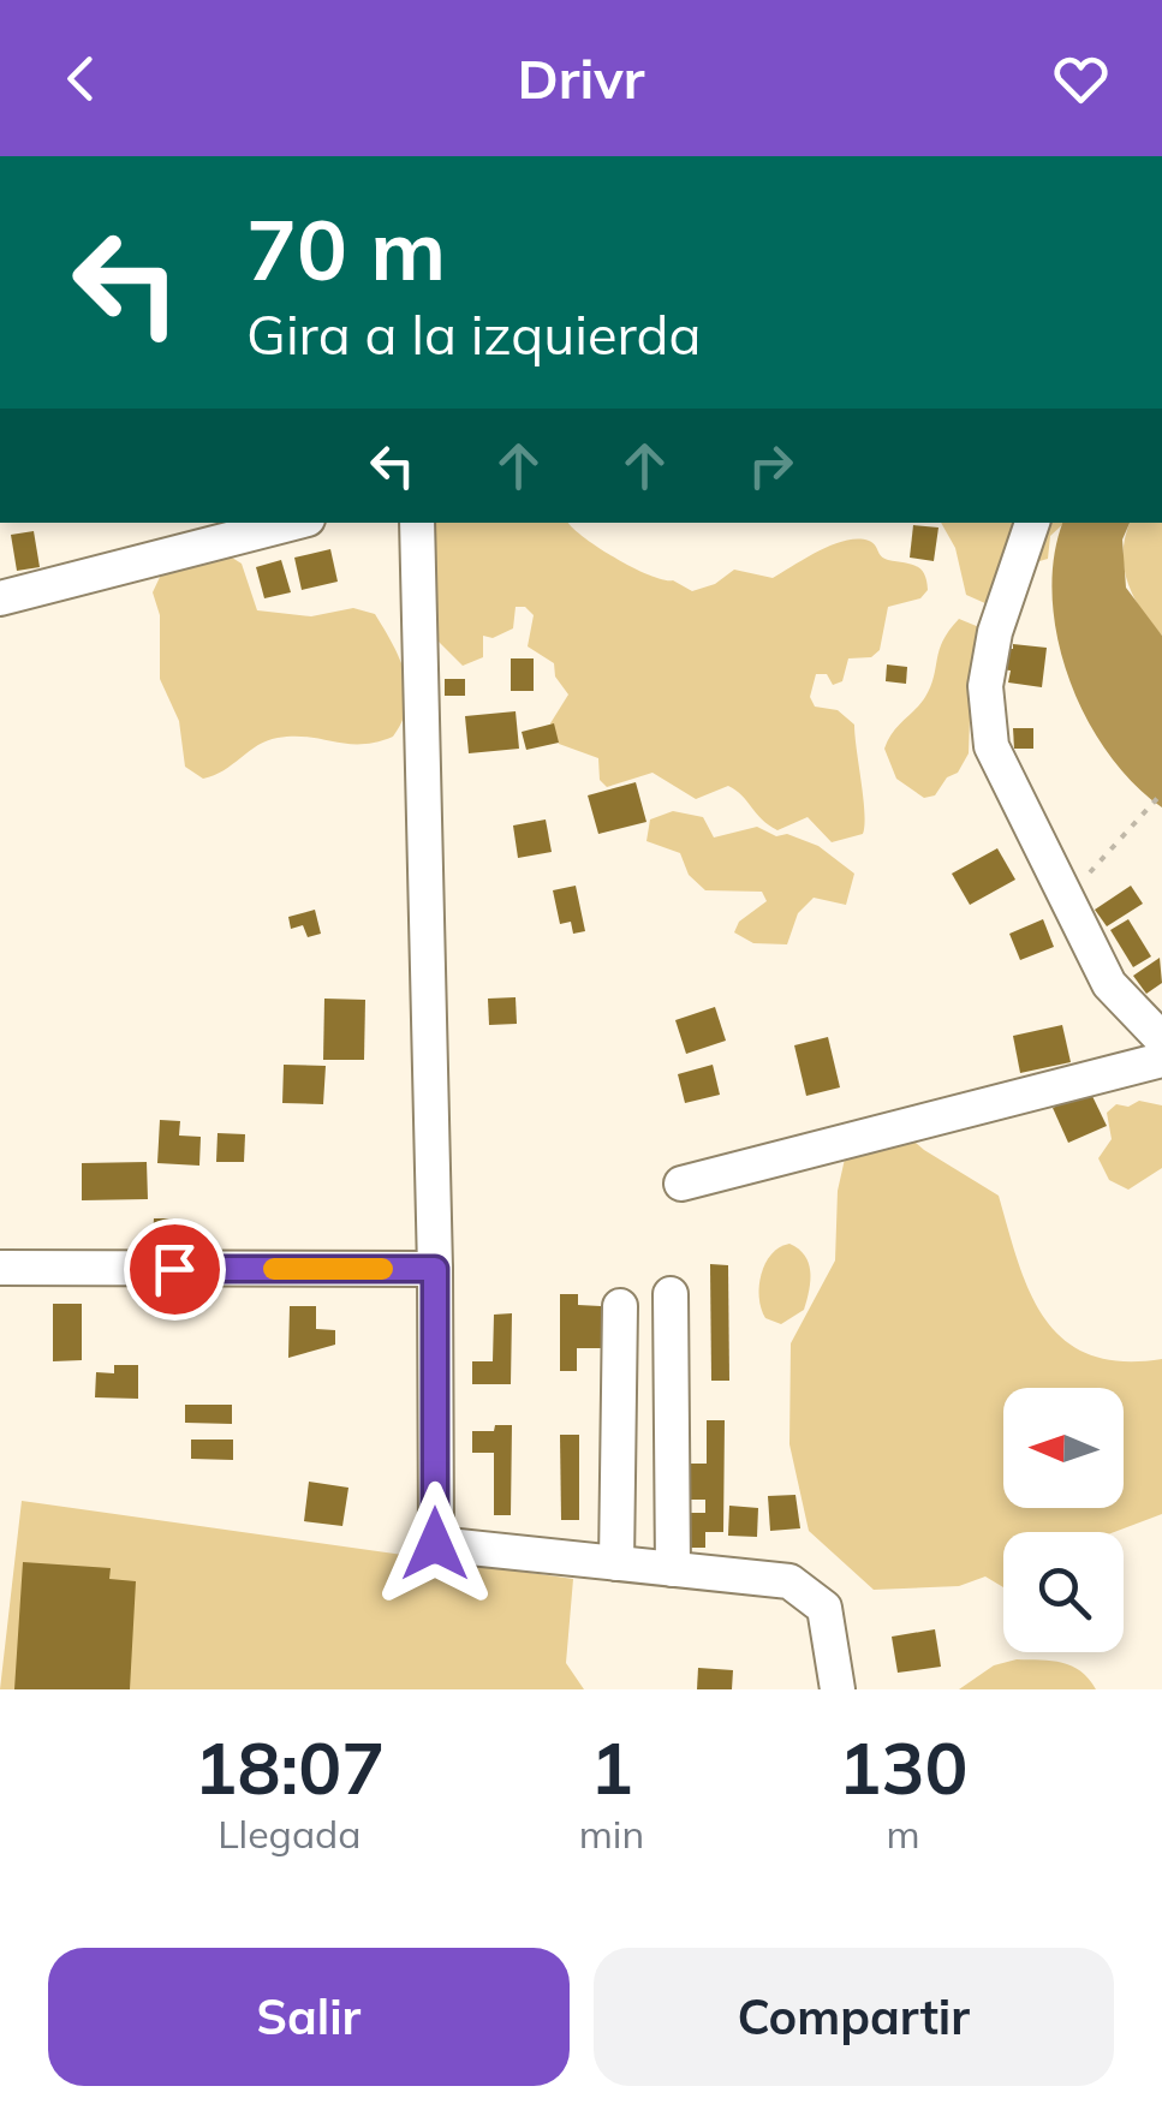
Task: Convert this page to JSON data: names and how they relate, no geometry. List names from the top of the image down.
{
  "north": "left",
  "page": {
    "header": "Drivr",
    "turn": ["70 m", "Gira a la izquierda"],
    "eta": [
      "18:07",
      "Llegada",
      "1",
      "min",
      "130",
      "m"
    ],
    "buttons": ["Salir", "Compartir"]
  }
}
